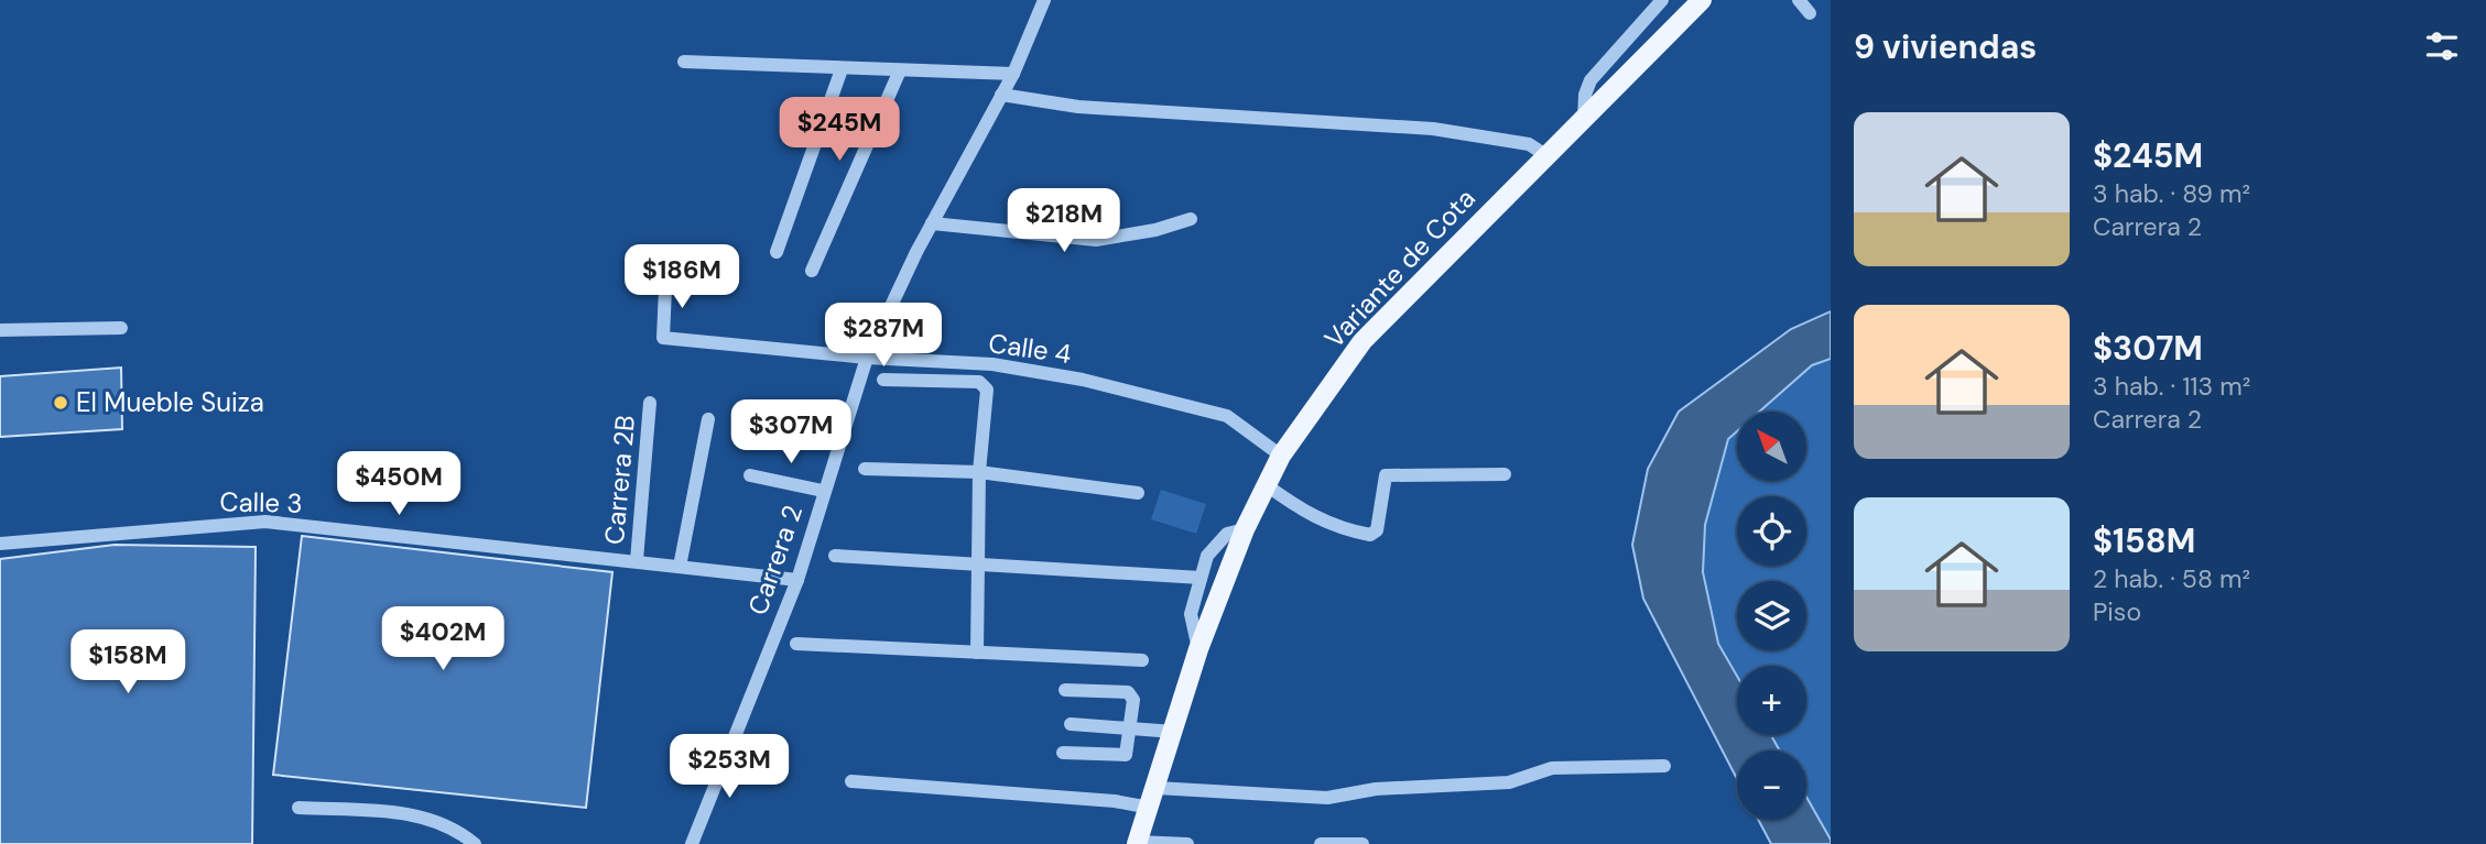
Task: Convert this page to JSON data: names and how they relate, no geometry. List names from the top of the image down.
{
  "streets": {
    "main road": ["Variante de Cota"],
    "street": [
      "Calle 4",
      "Carrera 2B",
      "Calle 3",
      "Carrera 2"
    ]
  },
  "crossings": [
    ["Variante de Cota", "Calle 4"],
    ["Calle 4", "Carrera 2"],
    ["Carrera 2B", "Calle 3"],
    ["Calle 3", "Carrera 2"]
  ],
  "places": ["El Mueble Suiza"],
  "north": "top left",
  "page": {
    "heading": "9 viviendas",
    "list": [
      {
        "name": "$245M",
        "note": "3 hab. · 89 m² · Carrera 2"
      },
      {
        "name": "$307M",
        "note": "3 hab. · 113 m² · Carrera 2"
      },
      {
        "name": "$158M",
        "note": "2 hab. · 58 m² · Piso"
      }
    ],
    "price": [
      "$245M",
      "$218M",
      "$186M",
      "$287M",
      "$307M",
      "$450M",
      "$402M",
      "$158M",
      "$253M"
    ],
    "map_buttons": ["+", "−"]
  }
}
